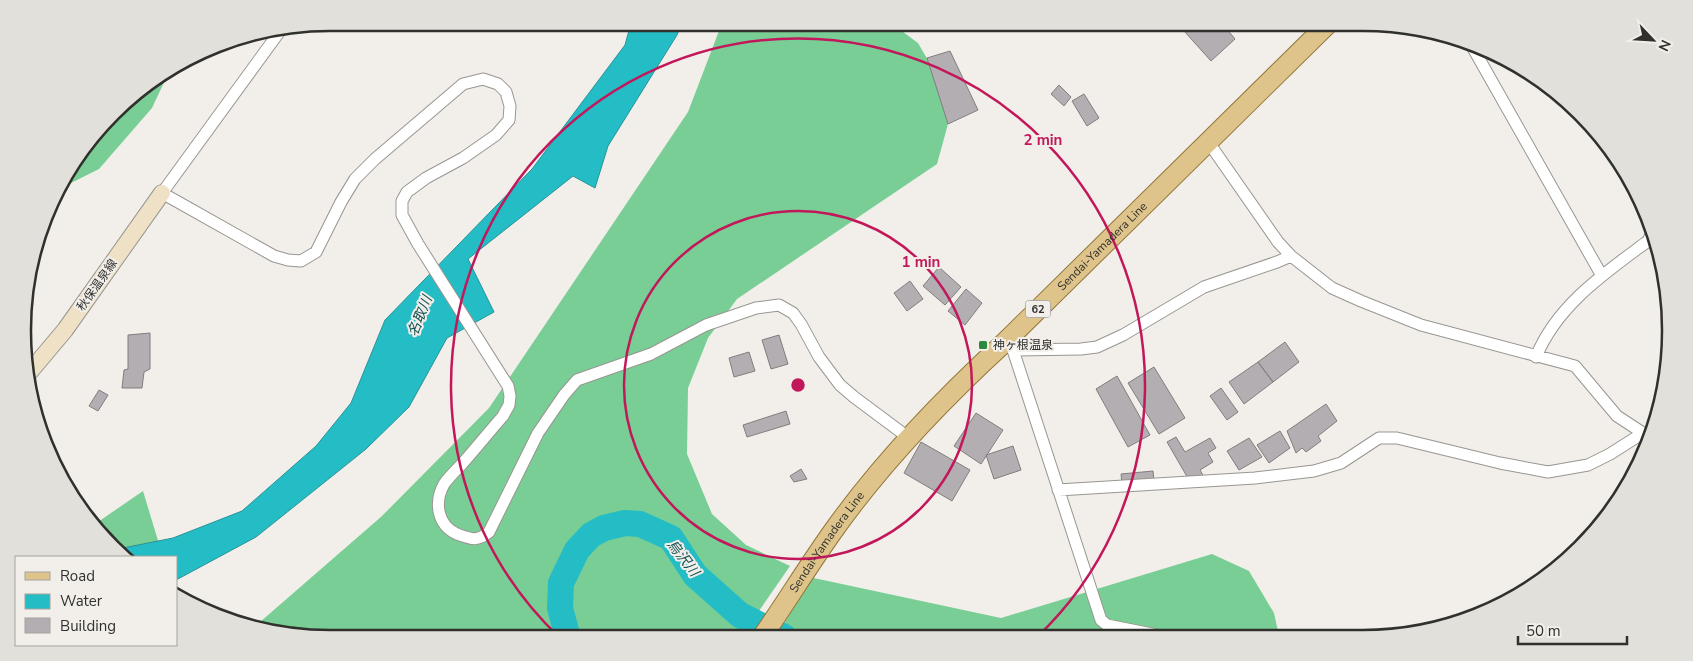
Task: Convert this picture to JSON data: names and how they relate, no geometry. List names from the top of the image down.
{
  "streets": {
    "main road": ["Sendai-Yamadera Line", "秋保温泉線", "62"]
  },
  "water": ["名取川", "烏沢川"],
  "places": {
    "transit": ["神ヶ根温泉"]
  },
  "legend": ["Road", "Water", "Building"],
  "scale_bar": "50 m",
  "north": "bottom right",
  "rings": ["2 min", "1 min"]
}
